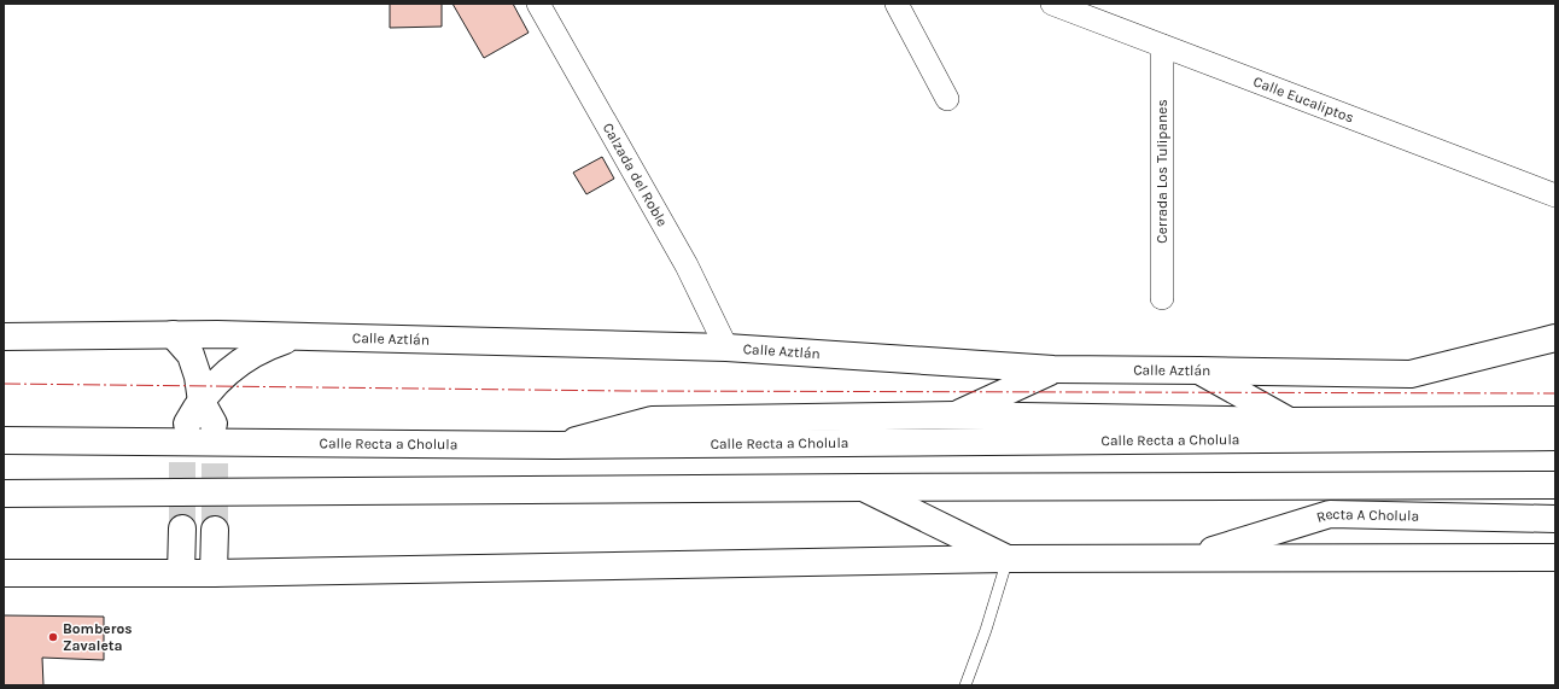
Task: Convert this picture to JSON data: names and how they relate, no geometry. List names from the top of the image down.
{
  "streets": {
    "main road": ["Calle Aztlán", "Calle Recta a Cholula", "Recta A Cholula"],
    "street": ["Calle Eucaliptos", "Cerrada Los Tulipanes", "Calzada del Roble"]
  },
  "crossings": [
    ["Calle Eucaliptos", "Cerrada Los Tulipanes"],
    ["Calzada del Roble", "Calle Aztlán"]
  ],
  "places": ["Bomberos Zavaleta"]
}
